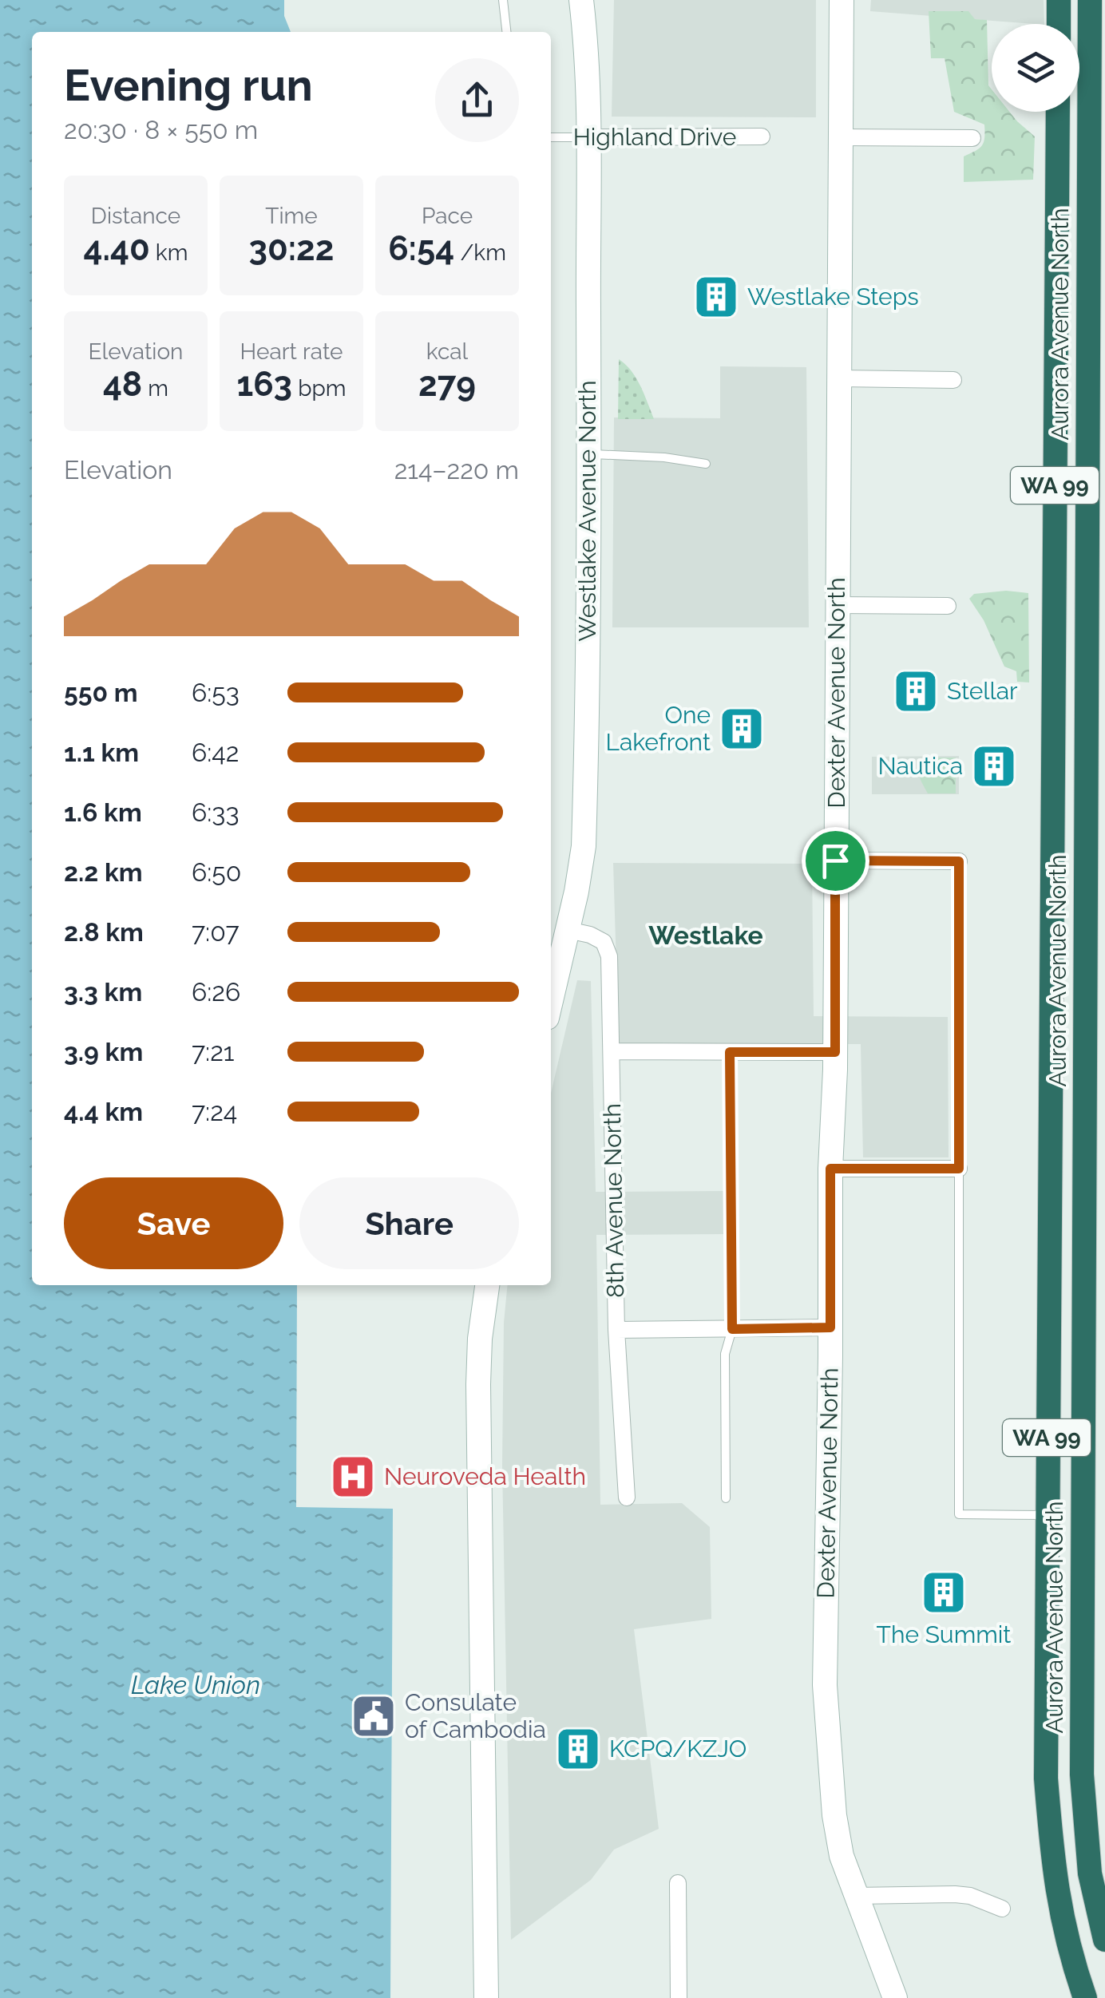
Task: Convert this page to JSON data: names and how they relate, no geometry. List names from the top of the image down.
{
  "streets": {
    "highway": ["Aurora Avenue North", "WA 99"],
    "main road": ["Westlake Avenue North", "Dexter Avenue North"],
    "street": ["Highland Drive", "8th Avenue North"]
  },
  "crossings": [
    ["Highland Drive", "Westlake Avenue North"],
    ["Westlake Avenue North", "8th Avenue North"]
  ],
  "districts": ["Westlake"],
  "water": ["Lake Union"],
  "places": {
    "building": [
      "Westlake Steps",
      "Stellar",
      "One Lakefront",
      "Nautica",
      "The Summit",
      "KCPQ/KZJO"
    ],
    "hospital": ["Neuroveda Health"],
    "public building": ["Consulate of Cambodia"]
  },
  "page": {
    "heading": ["Evening run", "20:30 · 8 × 550 m"],
    "stats": [
      ["Distance", "4.40 km"],
      ["Time", "30:22"],
      ["Pace", "6:54 /km"],
      ["Elevation", "48 m"],
      ["Heart rate", "163 bpm"],
      ["kcal", "279"]
    ],
    "chart": ["Elevation", "214–220 m"],
    "list": [
      {
        "name": "550 m",
        "note": "6:53"
      },
      {
        "name": "1.1 km",
        "note": "6:42"
      },
      {
        "name": "1.6 km",
        "note": "6:33"
      },
      {
        "name": "2.2 km",
        "note": "6:50"
      },
      {
        "name": "2.8 km",
        "note": "7:07"
      },
      {
        "name": "3.3 km",
        "note": "6:26"
      },
      {
        "name": "3.9 km",
        "note": "7:21"
      },
      {
        "name": "4.4 km",
        "note": "7:24"
      }
    ],
    "buttons": ["Save", "Share"]
  }
}
